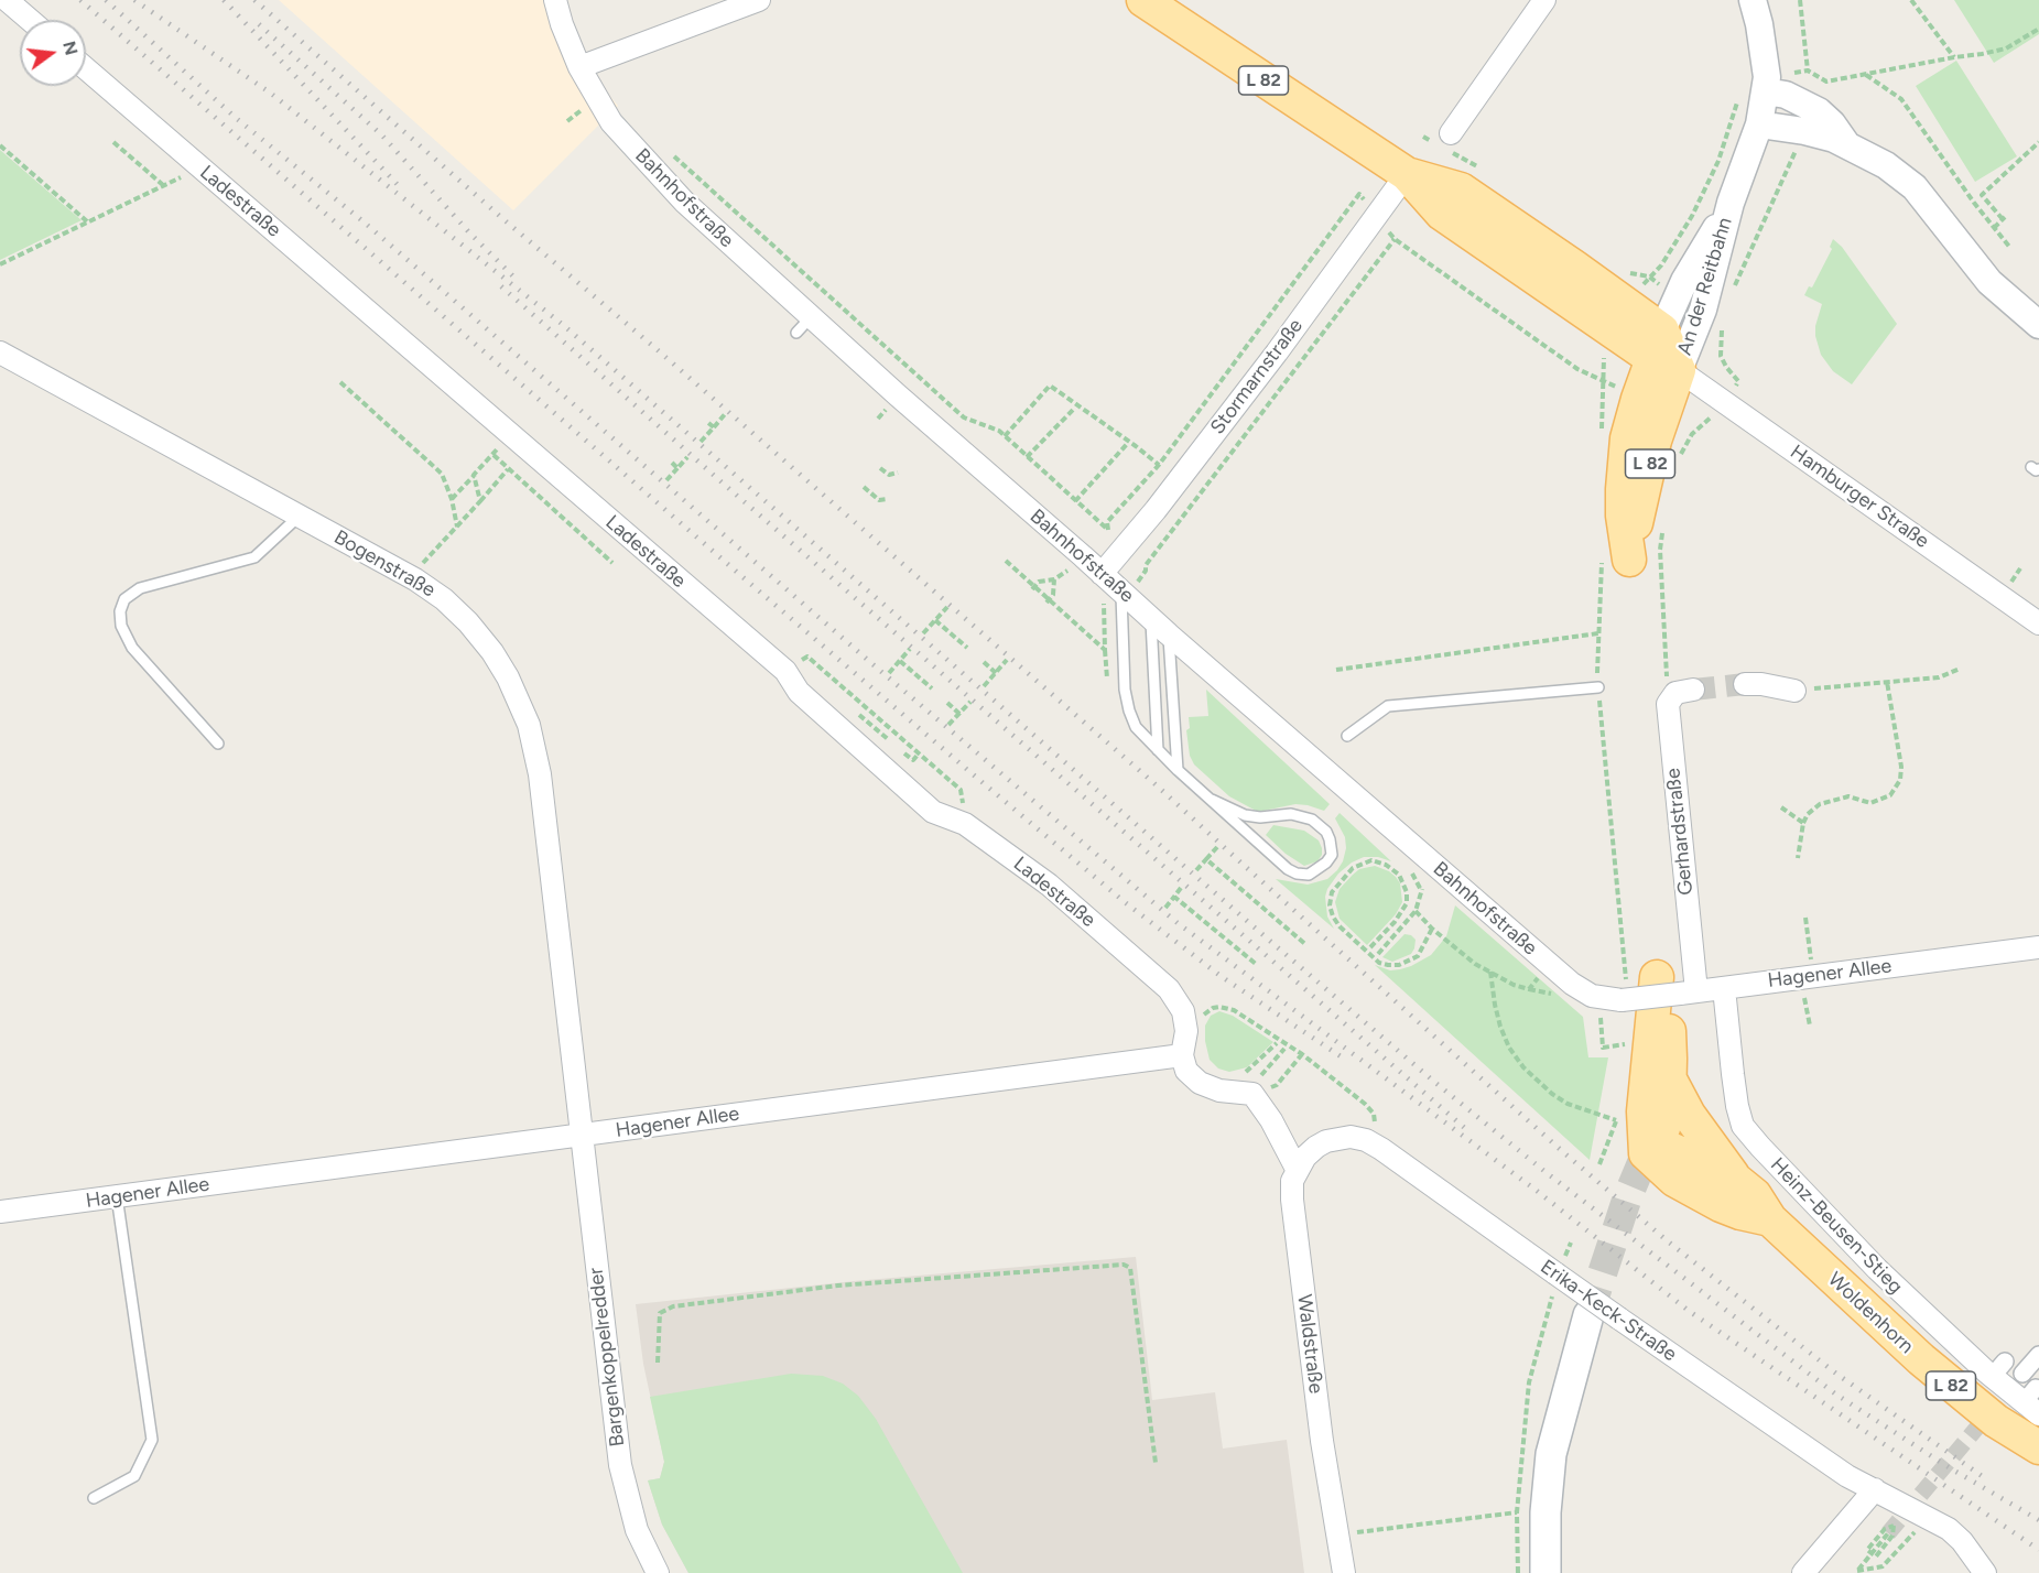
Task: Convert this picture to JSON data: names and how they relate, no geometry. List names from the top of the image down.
{
  "streets": {
    "main road": ["L 82", "Hamburger Straße", "Woldenhorn"],
    "street": [
      "Bahnhofstraße",
      "Ladestraße",
      "An der Reitbahn",
      "Stormarnstraße",
      "Bogenstraße",
      "Gerhardstraße",
      "Hagener Allee",
      "Heinz-Beusen-Stieg",
      "Erika-Keck-Straße",
      "Waldstraße",
      "Bargenkoppelredder"
    ]
  },
  "crossings": [
    ["Bahnhofstraße", "Stormarnstraße"],
    ["Bahnhofstraße", "Hagener Allee"],
    ["Ladestraße", "Hagener Allee"],
    ["An der Reitbahn", "Hamburger Straße"],
    ["Stormarnstraße", "Hamburger Straße"],
    ["Bogenstraße", "Hagener Allee"],
    ["Bogenstraße", "Bargenkoppelredder"],
    ["Gerhardstraße", "Hagener Allee"],
    ["Hagener Allee", "Heinz-Beusen-Stieg"],
    ["Hagener Allee", "Bargenkoppelredder"],
    ["Erika-Keck-Straße", "Waldstraße"]
  ],
  "north": "right"
}
